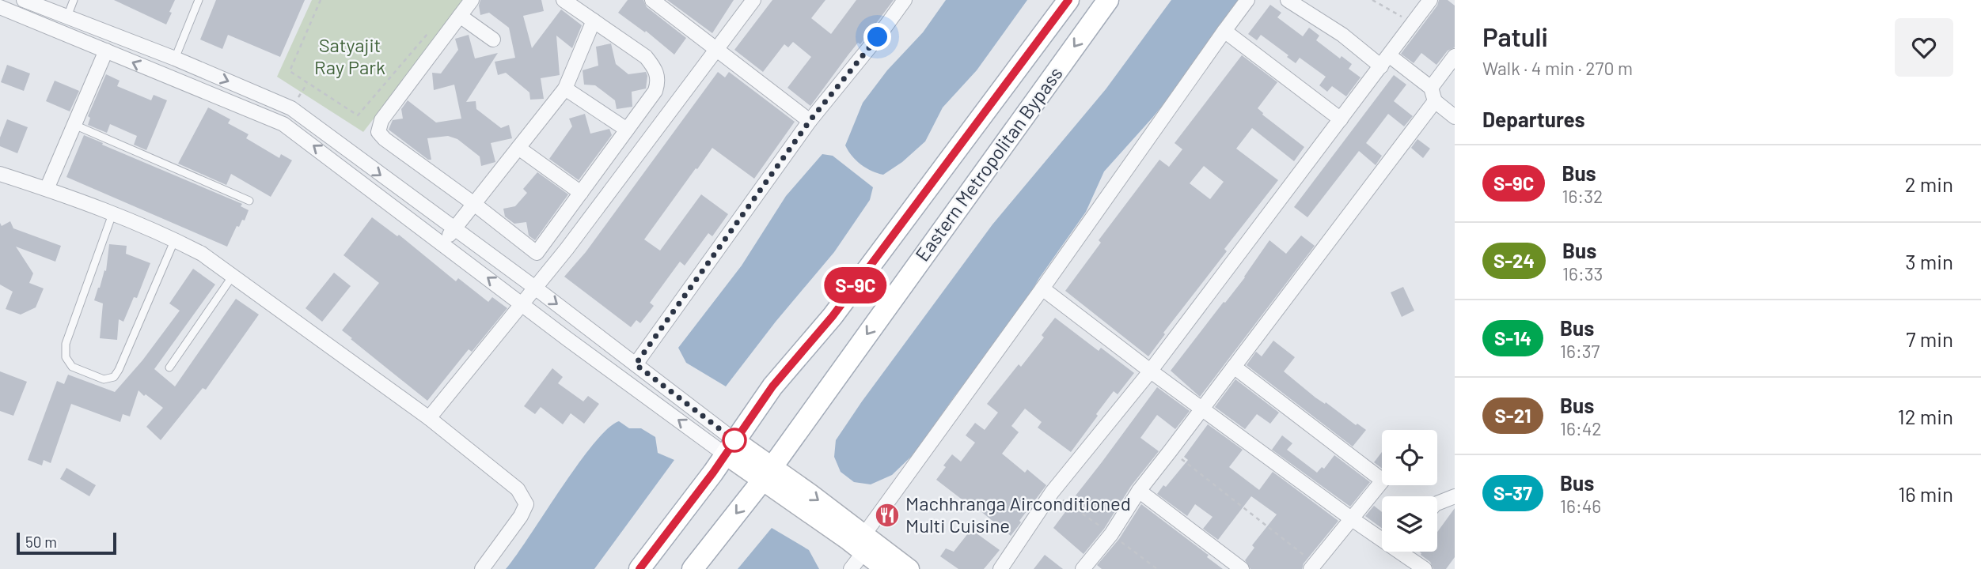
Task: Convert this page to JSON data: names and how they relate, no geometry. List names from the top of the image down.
{
  "streets": {
    "main road": ["Eastern Metropolitan Bypass"]
  },
  "parks": ["Satyajit Ray Park"],
  "places": {
    "restaurant": ["Machhranga Airconditioned Multi Cuisine"]
  },
  "lines": ["bus line S-9C"],
  "scale_bar": "50 m",
  "page": {
    "on_map": "S-9C",
    "heading": [
      ["Patuli", "Walk · 4 min · 270 m"],
      "Departures"
    ],
    "list": [
      {
        "mark": "S-9C",
        "name": "Bus",
        "note": "16:32",
        "value": "2 min"
      },
      {
        "mark": "S-24",
        "name": "Bus",
        "note": "16:33",
        "value": "3 min"
      },
      {
        "mark": "S-14",
        "name": "Bus",
        "note": "16:37",
        "value": "7 min"
      },
      {
        "mark": "S-21",
        "name": "Bus",
        "note": "16:42",
        "value": "12 min"
      },
      {
        "mark": "S-37",
        "name": "Bus",
        "note": "16:46",
        "value": "16 min"
      }
    ],
    "scale": "50 m"
  }
}
